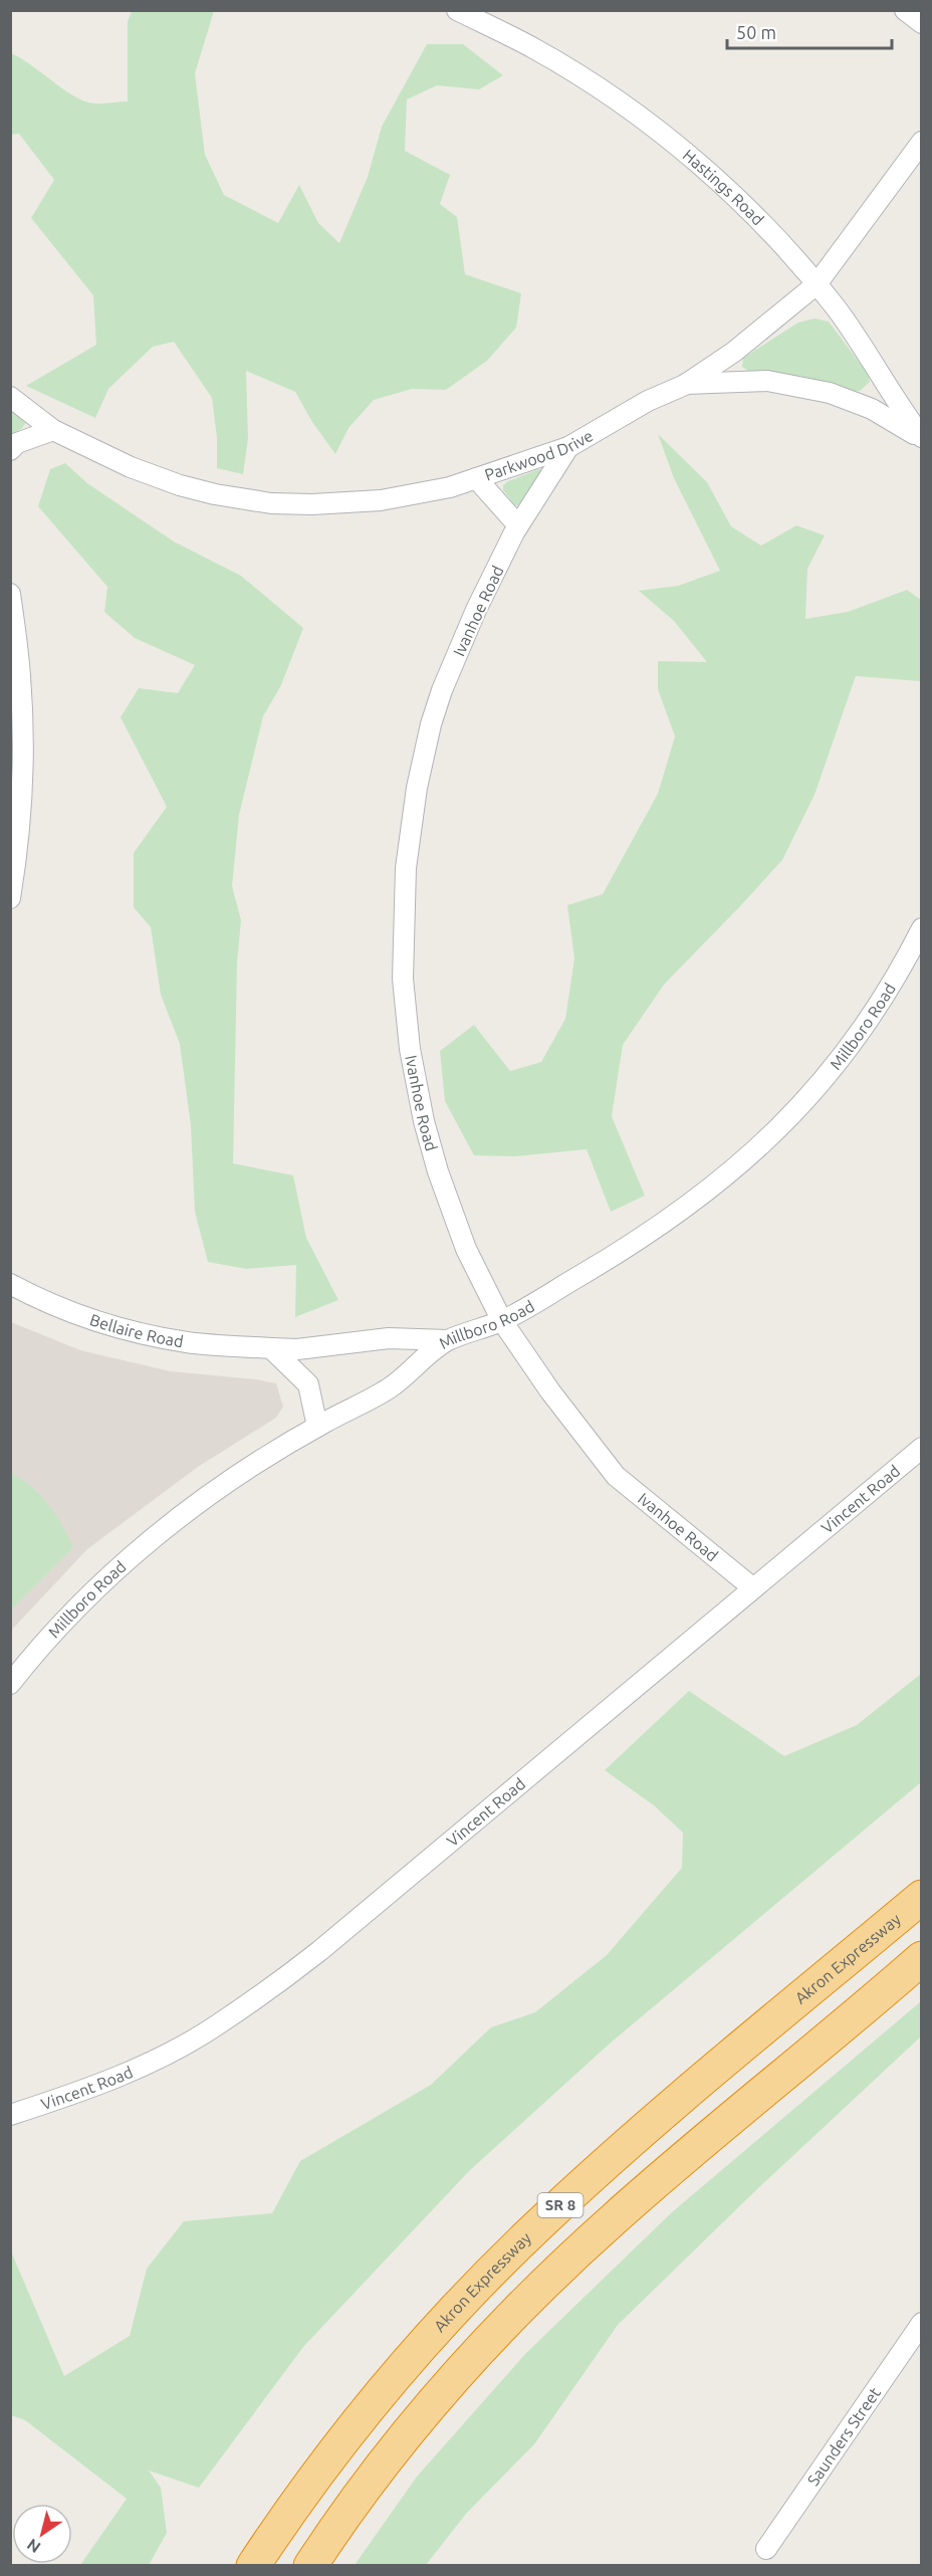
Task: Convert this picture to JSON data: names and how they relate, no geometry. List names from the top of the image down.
{
  "streets": {
    "highway": ["Akron Expressway", "SR 8"],
    "street": [
      "Hastings Road",
      "Parkwood Drive",
      "Ivanhoe Road",
      "Millboro Road",
      "Bellaire Road",
      "Vincent Road",
      "Saunders Street"
    ]
  },
  "crossings": [
    ["Hastings Road", "Parkwood Drive"],
    ["Parkwood Drive", "Ivanhoe Road"],
    ["Ivanhoe Road", "Millboro Road"],
    ["Ivanhoe Road", "Vincent Road"],
    ["Millboro Road", "Bellaire Road"]
  ],
  "scale_bar": "50 m",
  "north": "bottom left"
}
